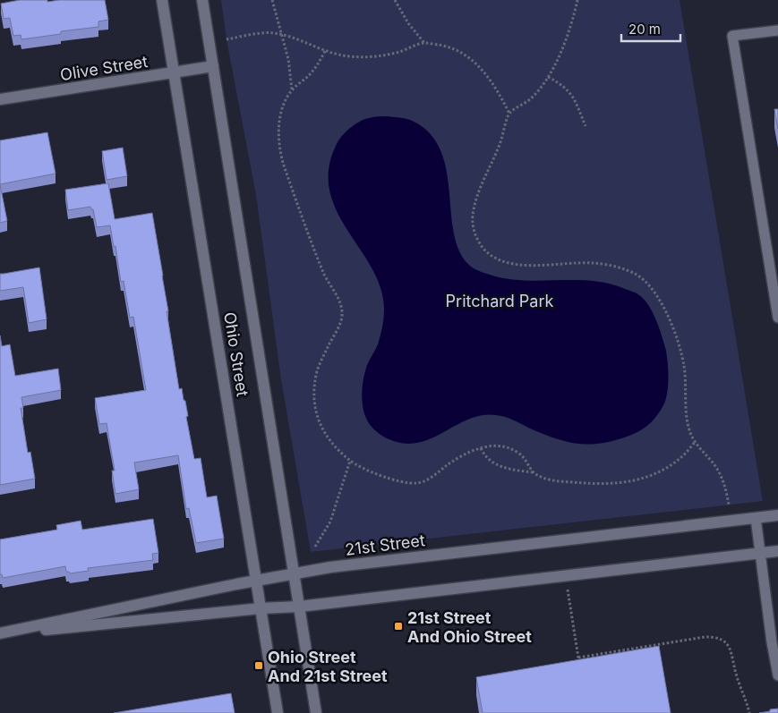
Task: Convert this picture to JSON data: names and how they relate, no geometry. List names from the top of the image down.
{
  "streets": {
    "street": ["Olive Street", "Ohio Street", "21st Street"]
  },
  "crossings": [
    ["Olive Street", "Ohio Street"],
    ["Ohio Street", "21st Street"]
  ],
  "parks": ["Pritchard Park"],
  "places": {
    "transit": ["21st Street And Ohio Street", "Ohio Street And 21st Street"]
  },
  "scale_bar": "20 m"
}
